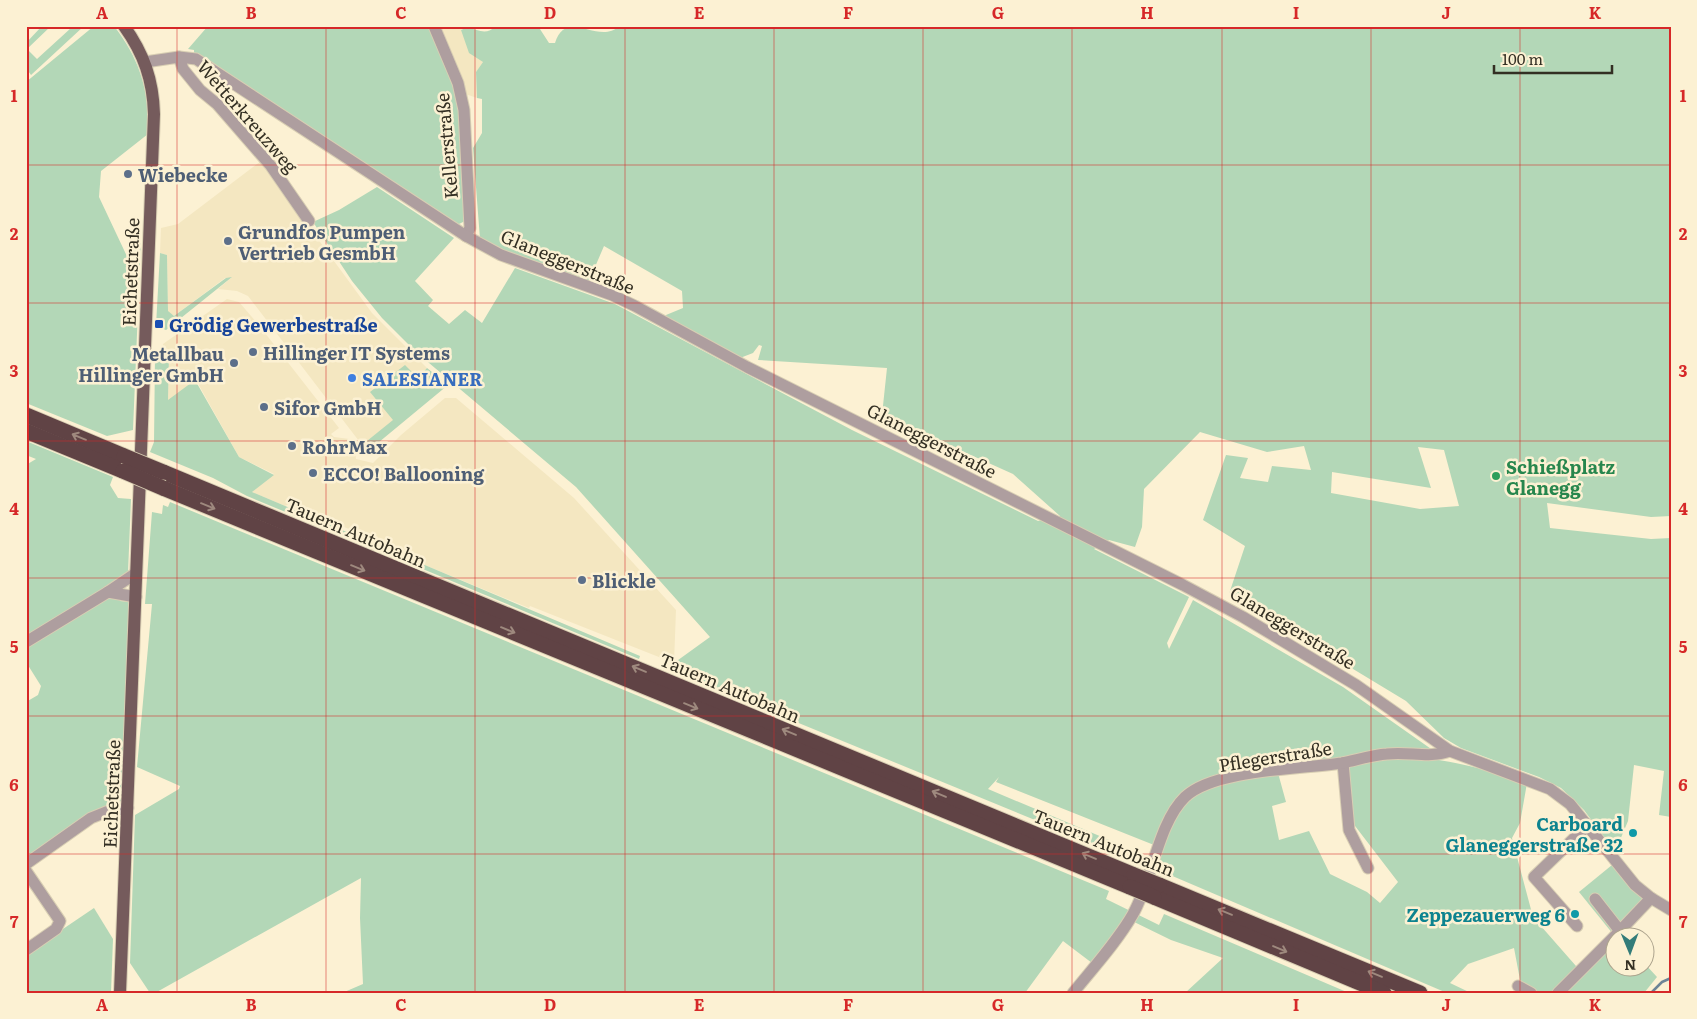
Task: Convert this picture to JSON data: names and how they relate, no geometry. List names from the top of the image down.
{
  "streets": {
    "highway": ["Tauern Autobahn"],
    "main road": ["Eichetstraße"],
    "street": [
      "Wetterkreuzweg",
      "Kellerstraße",
      "Glaneggerstraße",
      "Pflegerstraße"
    ]
  },
  "crossings": [
    ["Wetterkreuzweg", "Glaneggerstraße"],
    ["Kellerstraße", "Glaneggerstraße"],
    ["Glaneggerstraße", "Eichetstraße"],
    ["Glaneggerstraße", "Pflegerstraße"]
  ],
  "places": {
    "other": [
      "Wiebecke",
      "Grundfos Pumpen Vertrieb GesmbH",
      "Hillinger IT Systems",
      "Metallbau Hillinger GmbH",
      "SALESIANER",
      "Sifor GmbH",
      "RohrMax",
      "ECCO! Ballooning",
      "Schießplatz Glanegg",
      "Blickle",
      "Carboard Glaneggerstraße 32",
      "Zeppezauerweg 6"
    ],
    "transit": ["Grödig Gewerbestraße"]
  },
  "scale_bar": "100 m",
  "north": "bottom",
  "grid": {
    "columns": [
      "A",
      "B",
      "C",
      "D",
      "E",
      "F",
      "G",
      "H",
      "I",
      "J",
      "K"
    ],
    "rows": [
      "1",
      "2",
      "3",
      "4",
      "5",
      "6",
      "7"
    ]
  }
}
